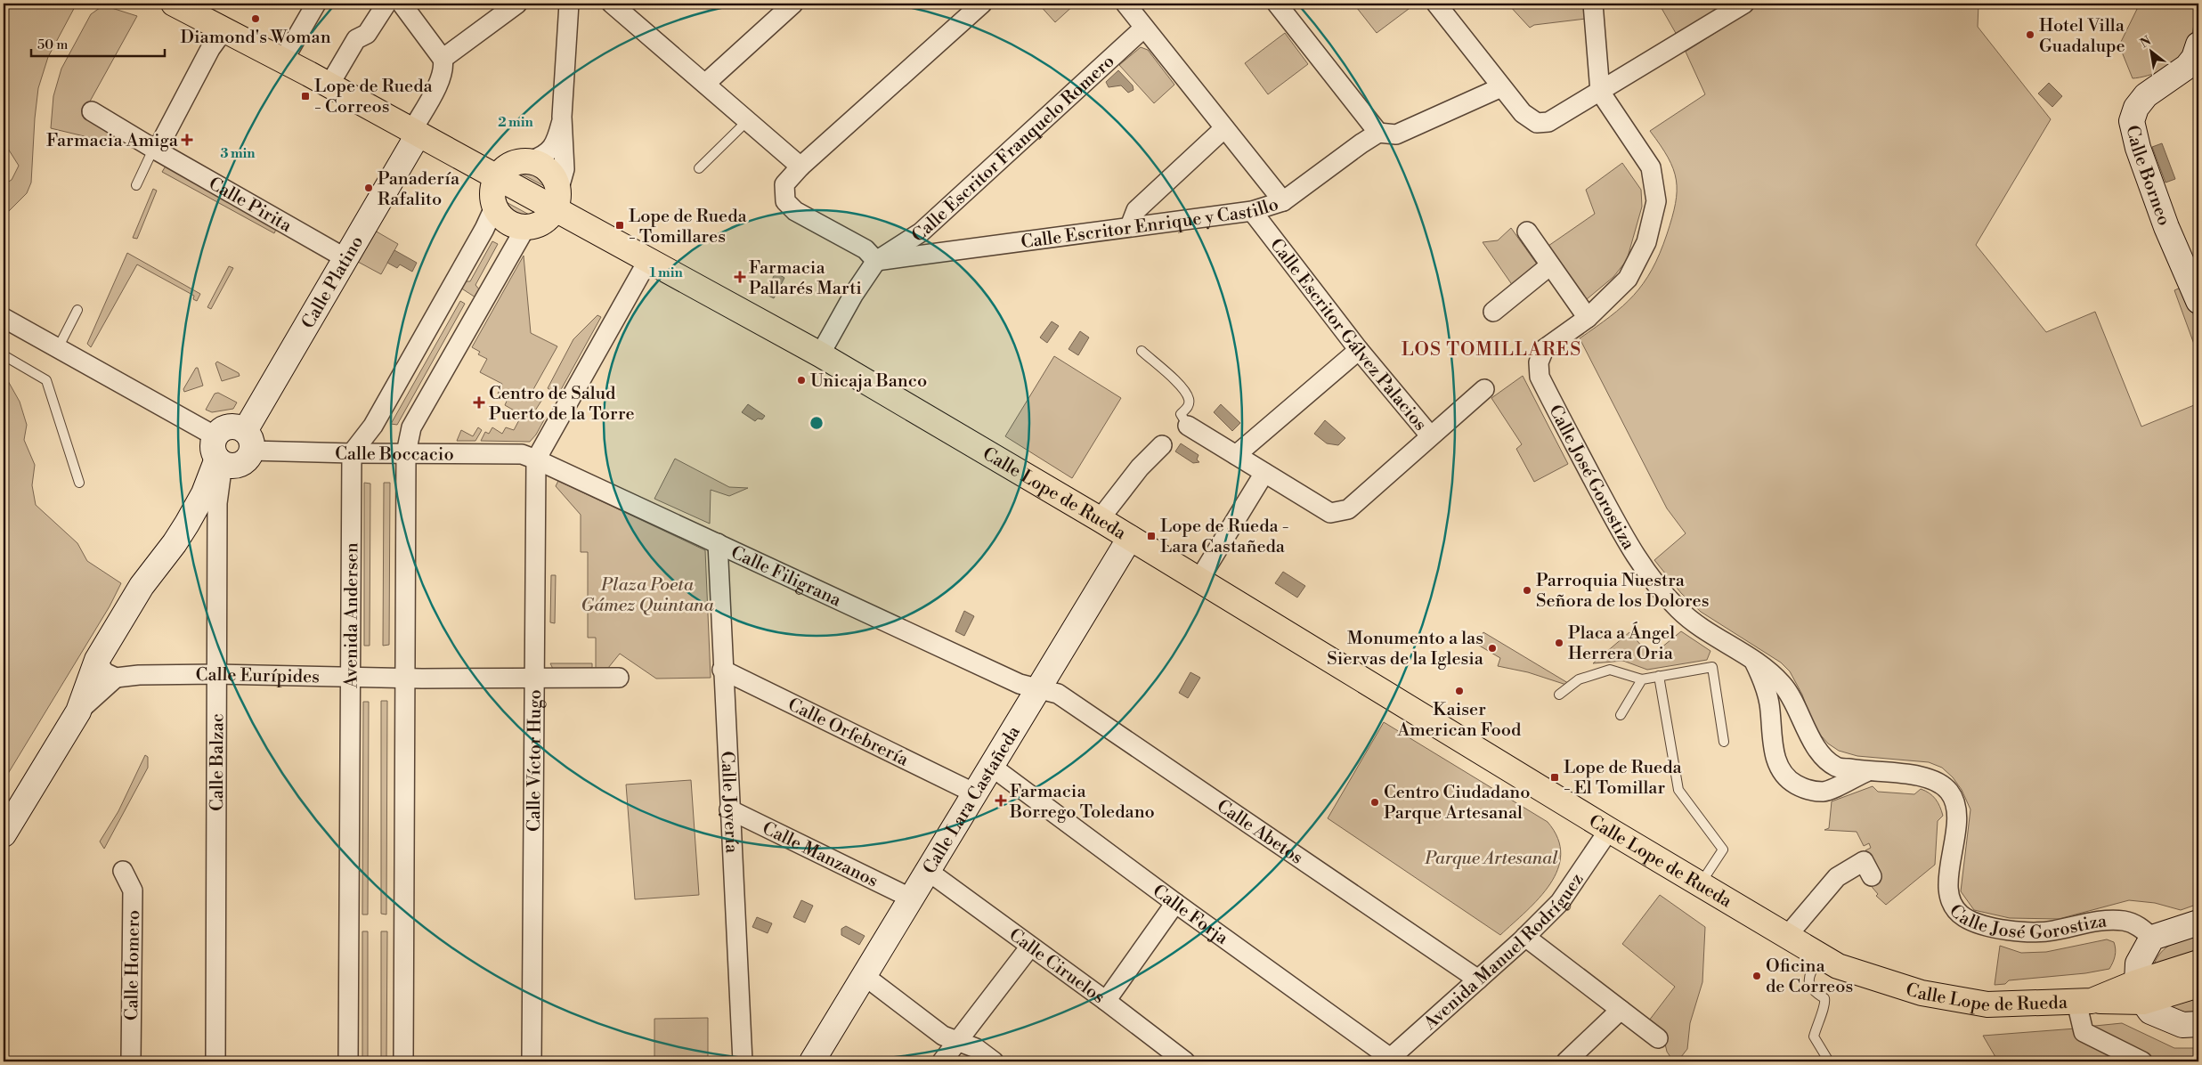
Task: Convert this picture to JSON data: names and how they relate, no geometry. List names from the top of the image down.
{
  "streets": {
    "main road": ["Calle Lope de Rueda"],
    "street": [
      "Calle Escritor Franquelo Romero",
      "Calle Borneo",
      "Calle Pirita",
      "Calle Escritor Enrique y Castillo",
      "Calle Platino",
      "Calle Escritor Gálvez Palacios",
      "Calle Boccacio",
      "Calle José Gorostiza",
      "Calle Filigrana",
      "Avenida Andersen",
      "Calle Eurípides",
      "Calle Orfebrería",
      "Calle Víctor Hugo",
      "Calle Balzac",
      "Calle Lara Castañeda",
      "Calle Joyería",
      "Calle Abetos",
      "Calle Manzanos",
      "Calle Forja",
      "Avenida Manuel Rodríguez",
      "Calle Homero",
      "Calle Ciruelos"
    ]
  },
  "crossings": [
    ["Calle Escritor Franquelo Romero", "Calle Escritor Enrique y Castillo"],
    ["Calle Pirita", "Calle Platino"],
    ["Calle Escritor Enrique y Castillo", "Calle Escritor Gálvez Palacios"],
    ["Calle Platino", "Calle Boccacio"],
    ["Calle Platino", "Calle Lope de Rueda"],
    ["Calle Platino", "Calle Balzac"],
    ["Calle Boccacio", "Calle Filigrana"],
    ["Calle Boccacio", "Avenida Andersen"],
    ["Calle Boccacio", "Calle Víctor Hugo"],
    ["Calle Boccacio", "Calle Balzac"],
    ["Calle Lope de Rueda", "Calle Lara Castañeda"],
    ["Calle Lope de Rueda", "Avenida Manuel Rodríguez"],
    ["Calle Filigrana", "Calle Víctor Hugo"],
    ["Calle Filigrana", "Calle Lara Castañeda"],
    ["Calle Filigrana", "Calle Joyería"],
    ["Calle Filigrana", "Calle Abetos"],
    ["Avenida Andersen", "Calle Eurípides"],
    ["Calle Eurípides", "Calle Víctor Hugo"],
    ["Calle Eurípides", "Calle Balzac"],
    ["Calle Orfebrería", "Calle Lara Castañeda"],
    ["Calle Orfebrería", "Calle Joyería"],
    ["Calle Lara Castañeda", "Calle Abetos"],
    ["Calle Lara Castañeda", "Calle Manzanos"],
    ["Calle Lara Castañeda", "Calle Forja"],
    ["Calle Lara Castañeda", "Calle Ciruelos"],
    ["Calle Joyería", "Calle Manzanos"],
    ["Calle Abetos", "Avenida Manuel Rodríguez"],
    ["Calle Forja", "Avenida Manuel Rodríguez"]
  ],
  "districts": ["LOS TOMILLARES"],
  "parks": ["Plaza Poeta Gámez Quintana", "Parque Artesanal"],
  "places": {
    "other": [
      "Diamond's Woman",
      "Hotel Villa Guadalupe",
      "Panadería Rafalito",
      "Unicaja Banco",
      "Parroquia Nuestra Señora de los Dolores",
      "Placa a Ángel Herrera Oria",
      "Monumento a las Siervas de la Iglesia",
      "Kaiser American Food",
      "Centro Ciudadano Parque Artesanal",
      "Oficina de Correos"
    ],
    "transit": [
      "Lope de Rueda - Correos",
      "Lope de Rueda - Tomillares",
      "Lope de Rueda - Lara Castañeda",
      "Lope de Rueda - El Tomillar"
    ],
    "health": [
      "Farmacia Amiga",
      "Farmacia Pallarés Marti",
      "Centro de Salud Puerto de la Torre",
      "Farmacia Borrego Toledano"
    ]
  },
  "scale_bar": "50 m",
  "north": "top left",
  "rings": ["2 min", "3 min", "1 min"]
}
